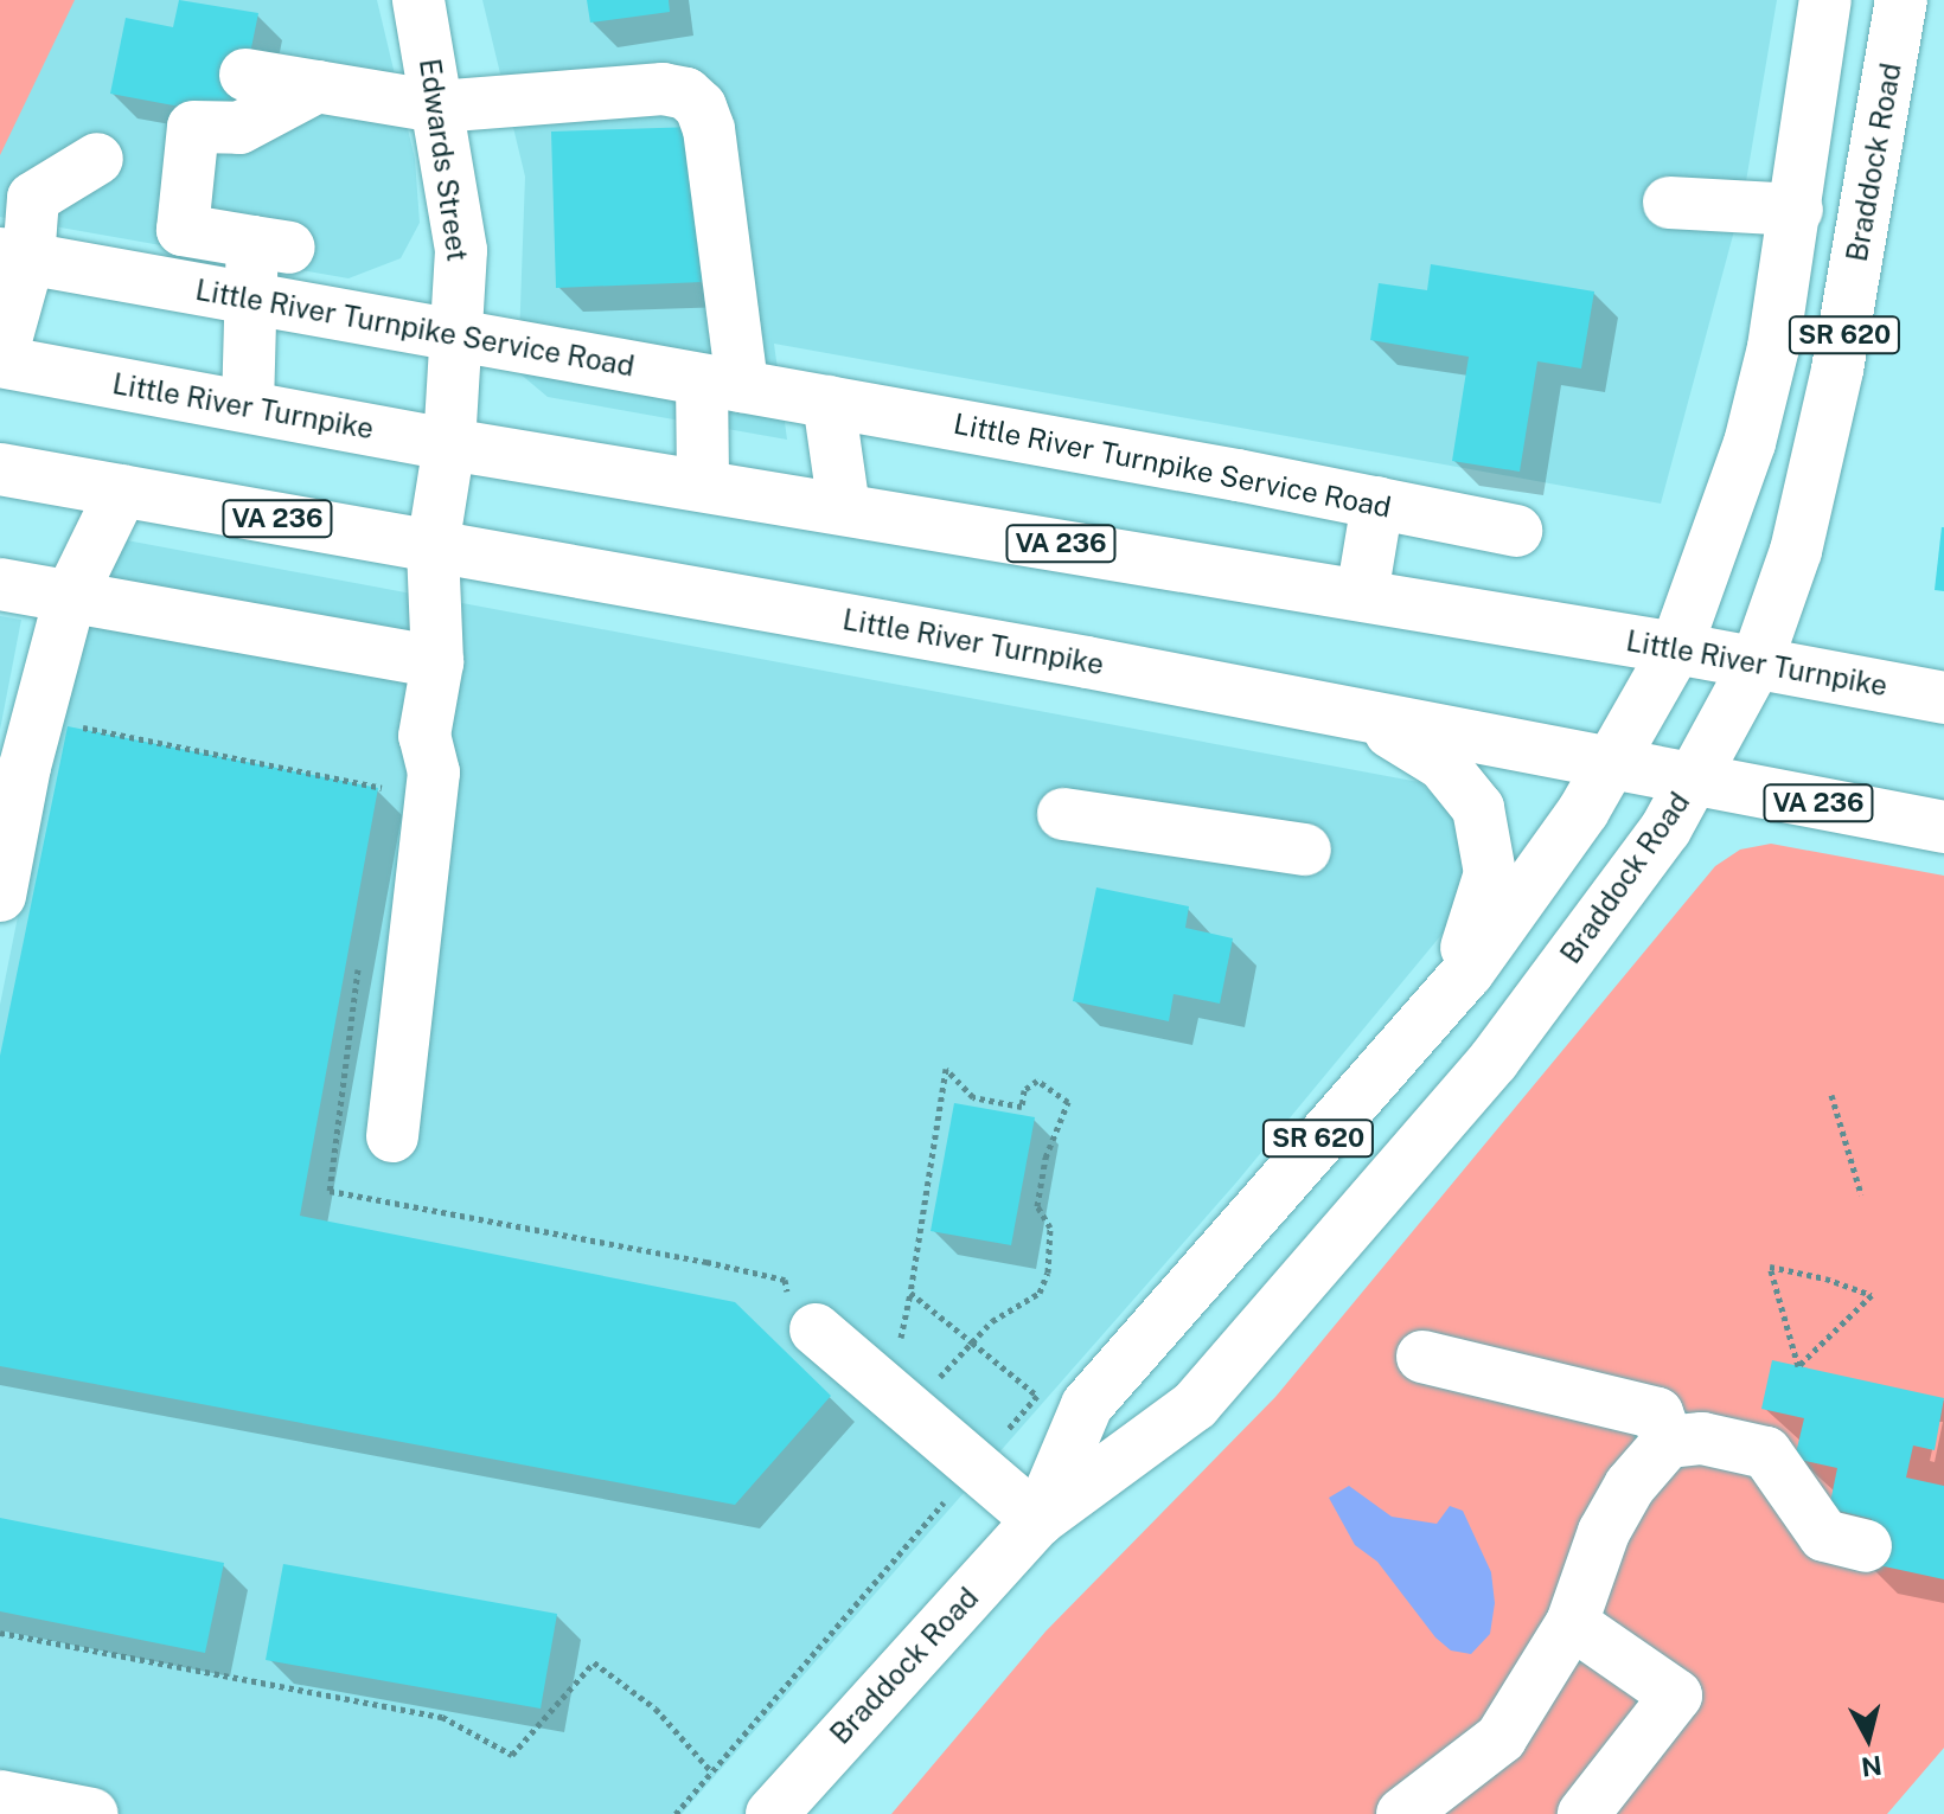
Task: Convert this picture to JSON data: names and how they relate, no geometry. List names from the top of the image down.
{
  "streets": {
    "main road": [
      "Edwards Street",
      "Braddock Road",
      "Little River Turnpike Service Road",
      "SR 620",
      "Little River Turnpike",
      "VA 236"
    ]
  },
  "crossings": [
    ["Edwards Street", "Little River Turnpike Service Road"],
    ["Edwards Street", "Little River Turnpike"],
    ["Braddock Road", "Little River Turnpike"]
  ],
  "north": "bottom"
}
